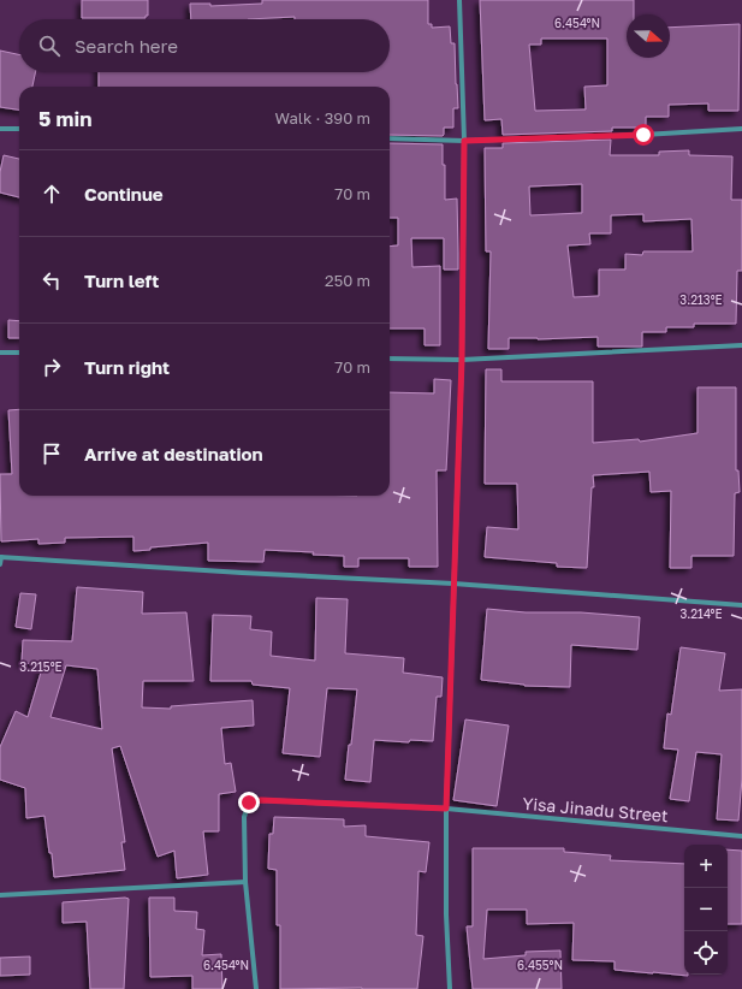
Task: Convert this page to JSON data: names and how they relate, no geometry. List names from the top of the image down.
{
  "streets": {
    "street": ["Yisa Jinadu Street"]
  },
  "north": "right",
  "page": {
    "search": "Search here",
    "heading": ["5 min", "Walk · 390 m"],
    "list": [
      ["Continue", "70 m"],
      ["Turn left", "250 m"],
      ["Turn right", "70 m"],
      "Arrive at destination"
    ],
    "map_buttons": ["+", "−"]
  },
  "coordinates": [
    "6.454°N",
    "3.213°E",
    "3.214°E",
    "3.215°E",
    "6.455°N"
  ]
}
